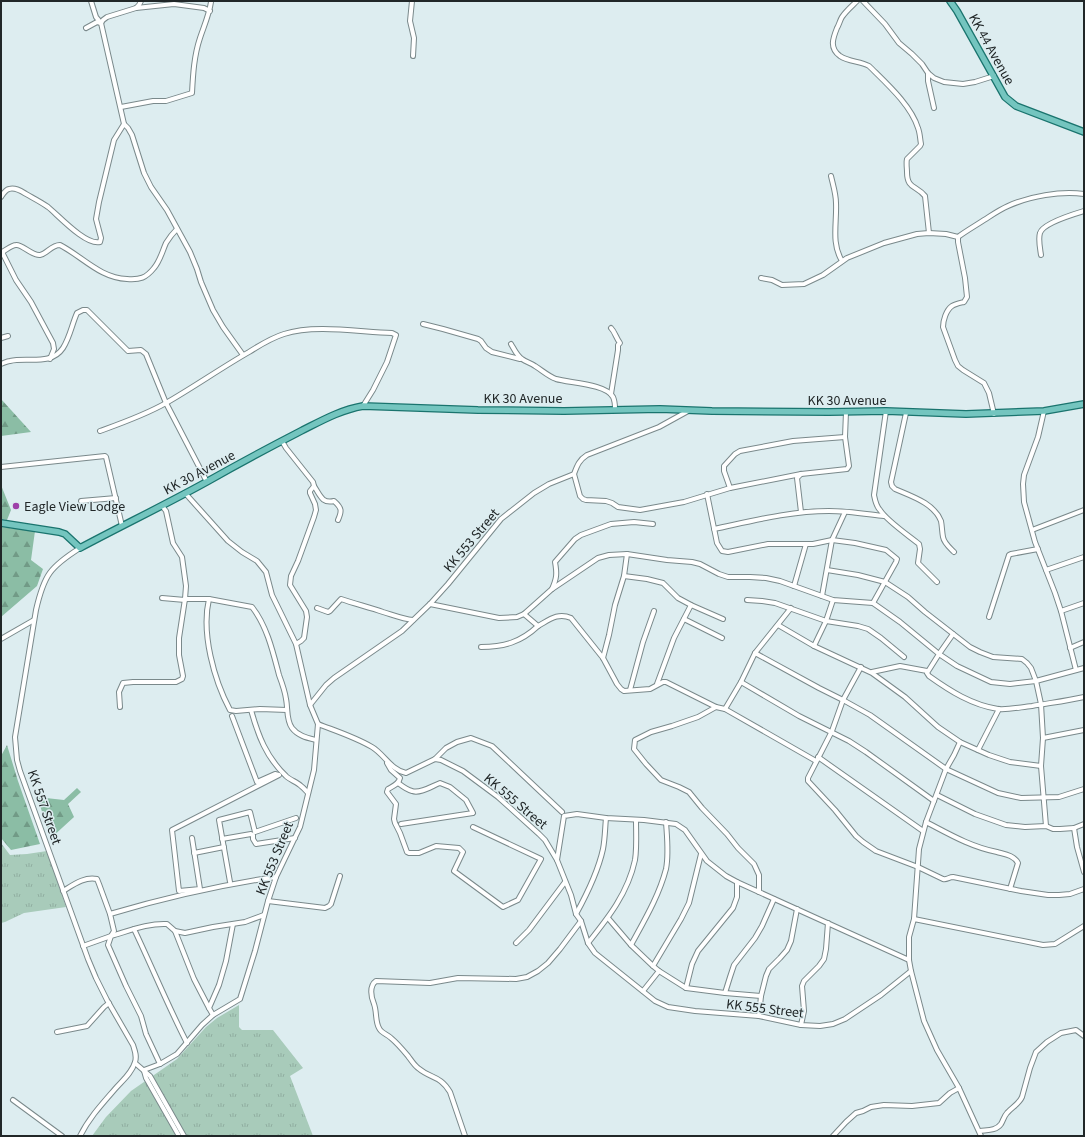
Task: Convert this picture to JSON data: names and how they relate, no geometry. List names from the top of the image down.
{
  "streets": {
    "main road": ["KK 44 Avenue", "KK 30 Avenue"],
    "street": ["KK 553 Street", "KK 555 Street", "KK 557 Street"]
  },
  "crossings": [
    ["KK 30 Avenue", "KK 557 Street"]
  ],
  "places": ["Eagle View Lodge"]
}
